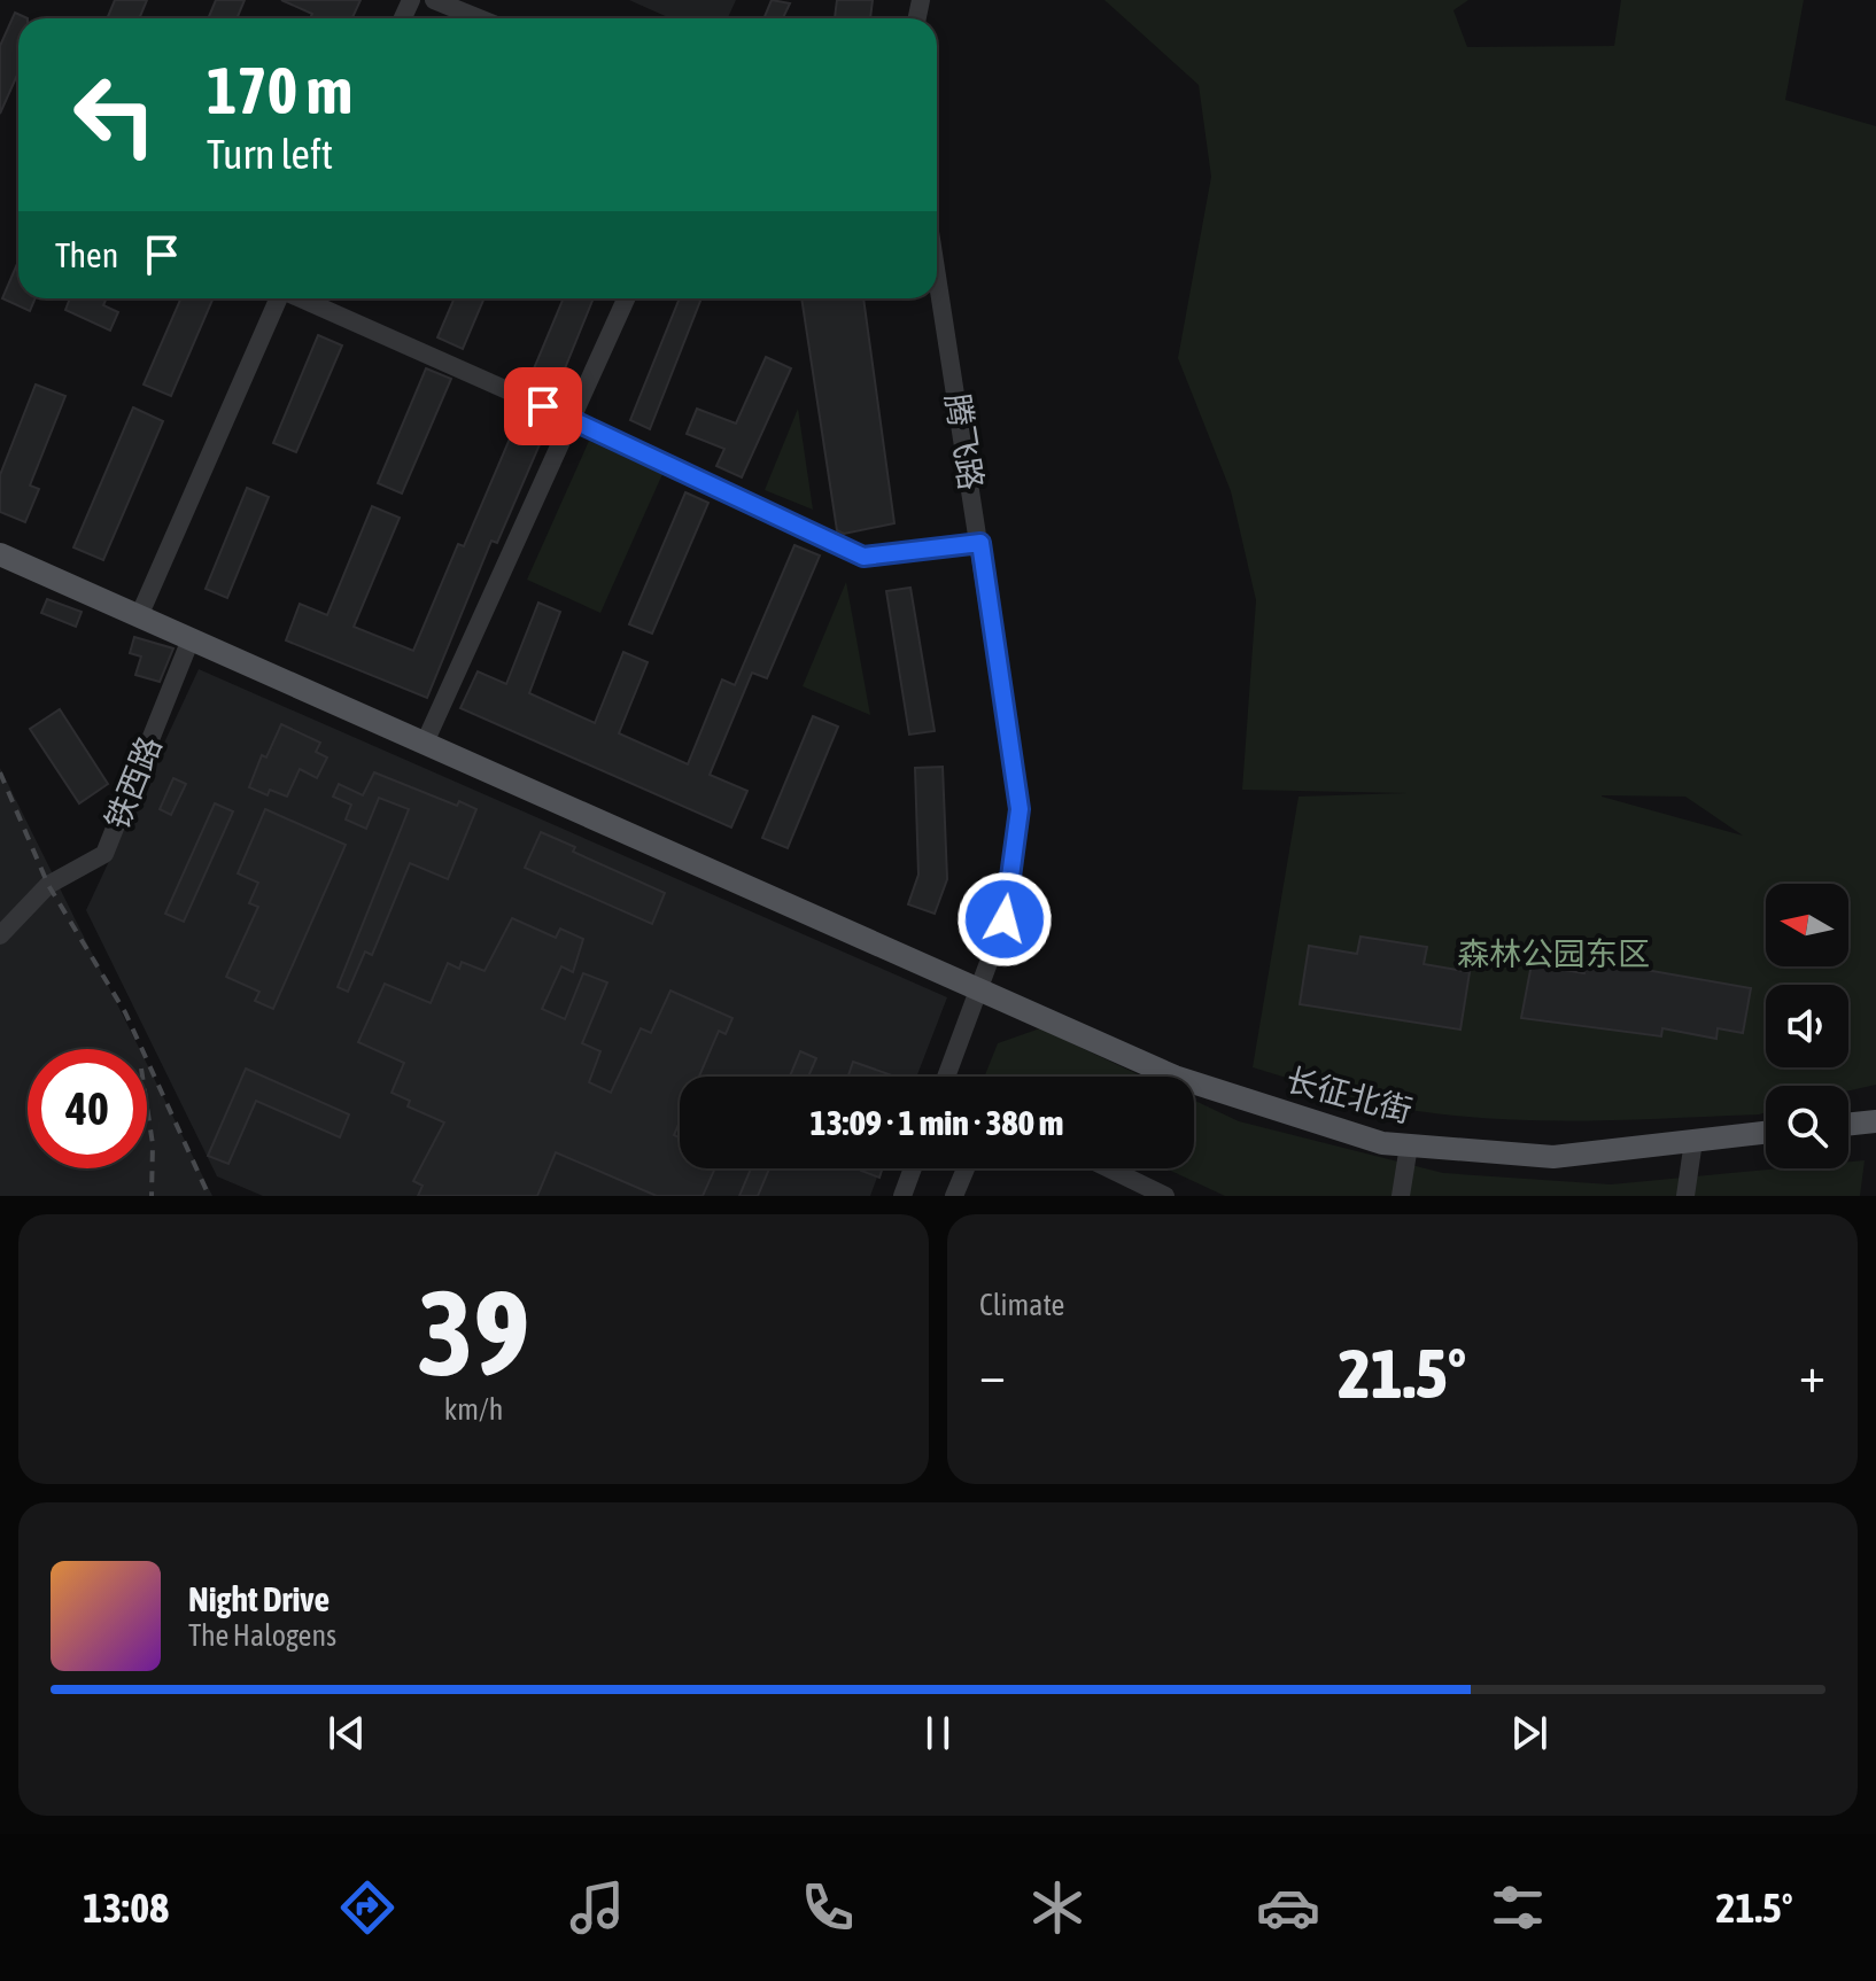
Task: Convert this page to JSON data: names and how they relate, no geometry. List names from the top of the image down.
{
  "streets": {
    "main road": ["长征北街"],
    "street": ["腾飞路", "铁西路"]
  },
  "crossings": [
    ["腾飞路", "长征北街"],
    ["铁西路", "长征北街"]
  ],
  "parks": ["森林公园东区"],
  "north": "left",
  "page": {
    "turn": ["170 m", "Turn left"],
    "then": "Then",
    "limit": "40",
    "trip": "13:09 · 1 min · 380 m",
    "tile": [
      ["39", "km/h"],
      "Climate"
    ],
    "heat": ["−", "21.5°", "+"],
    "song": ["Night Drive", "The Halogens"],
    "tabs": ["13:08", "21.5°"]
  }
}
